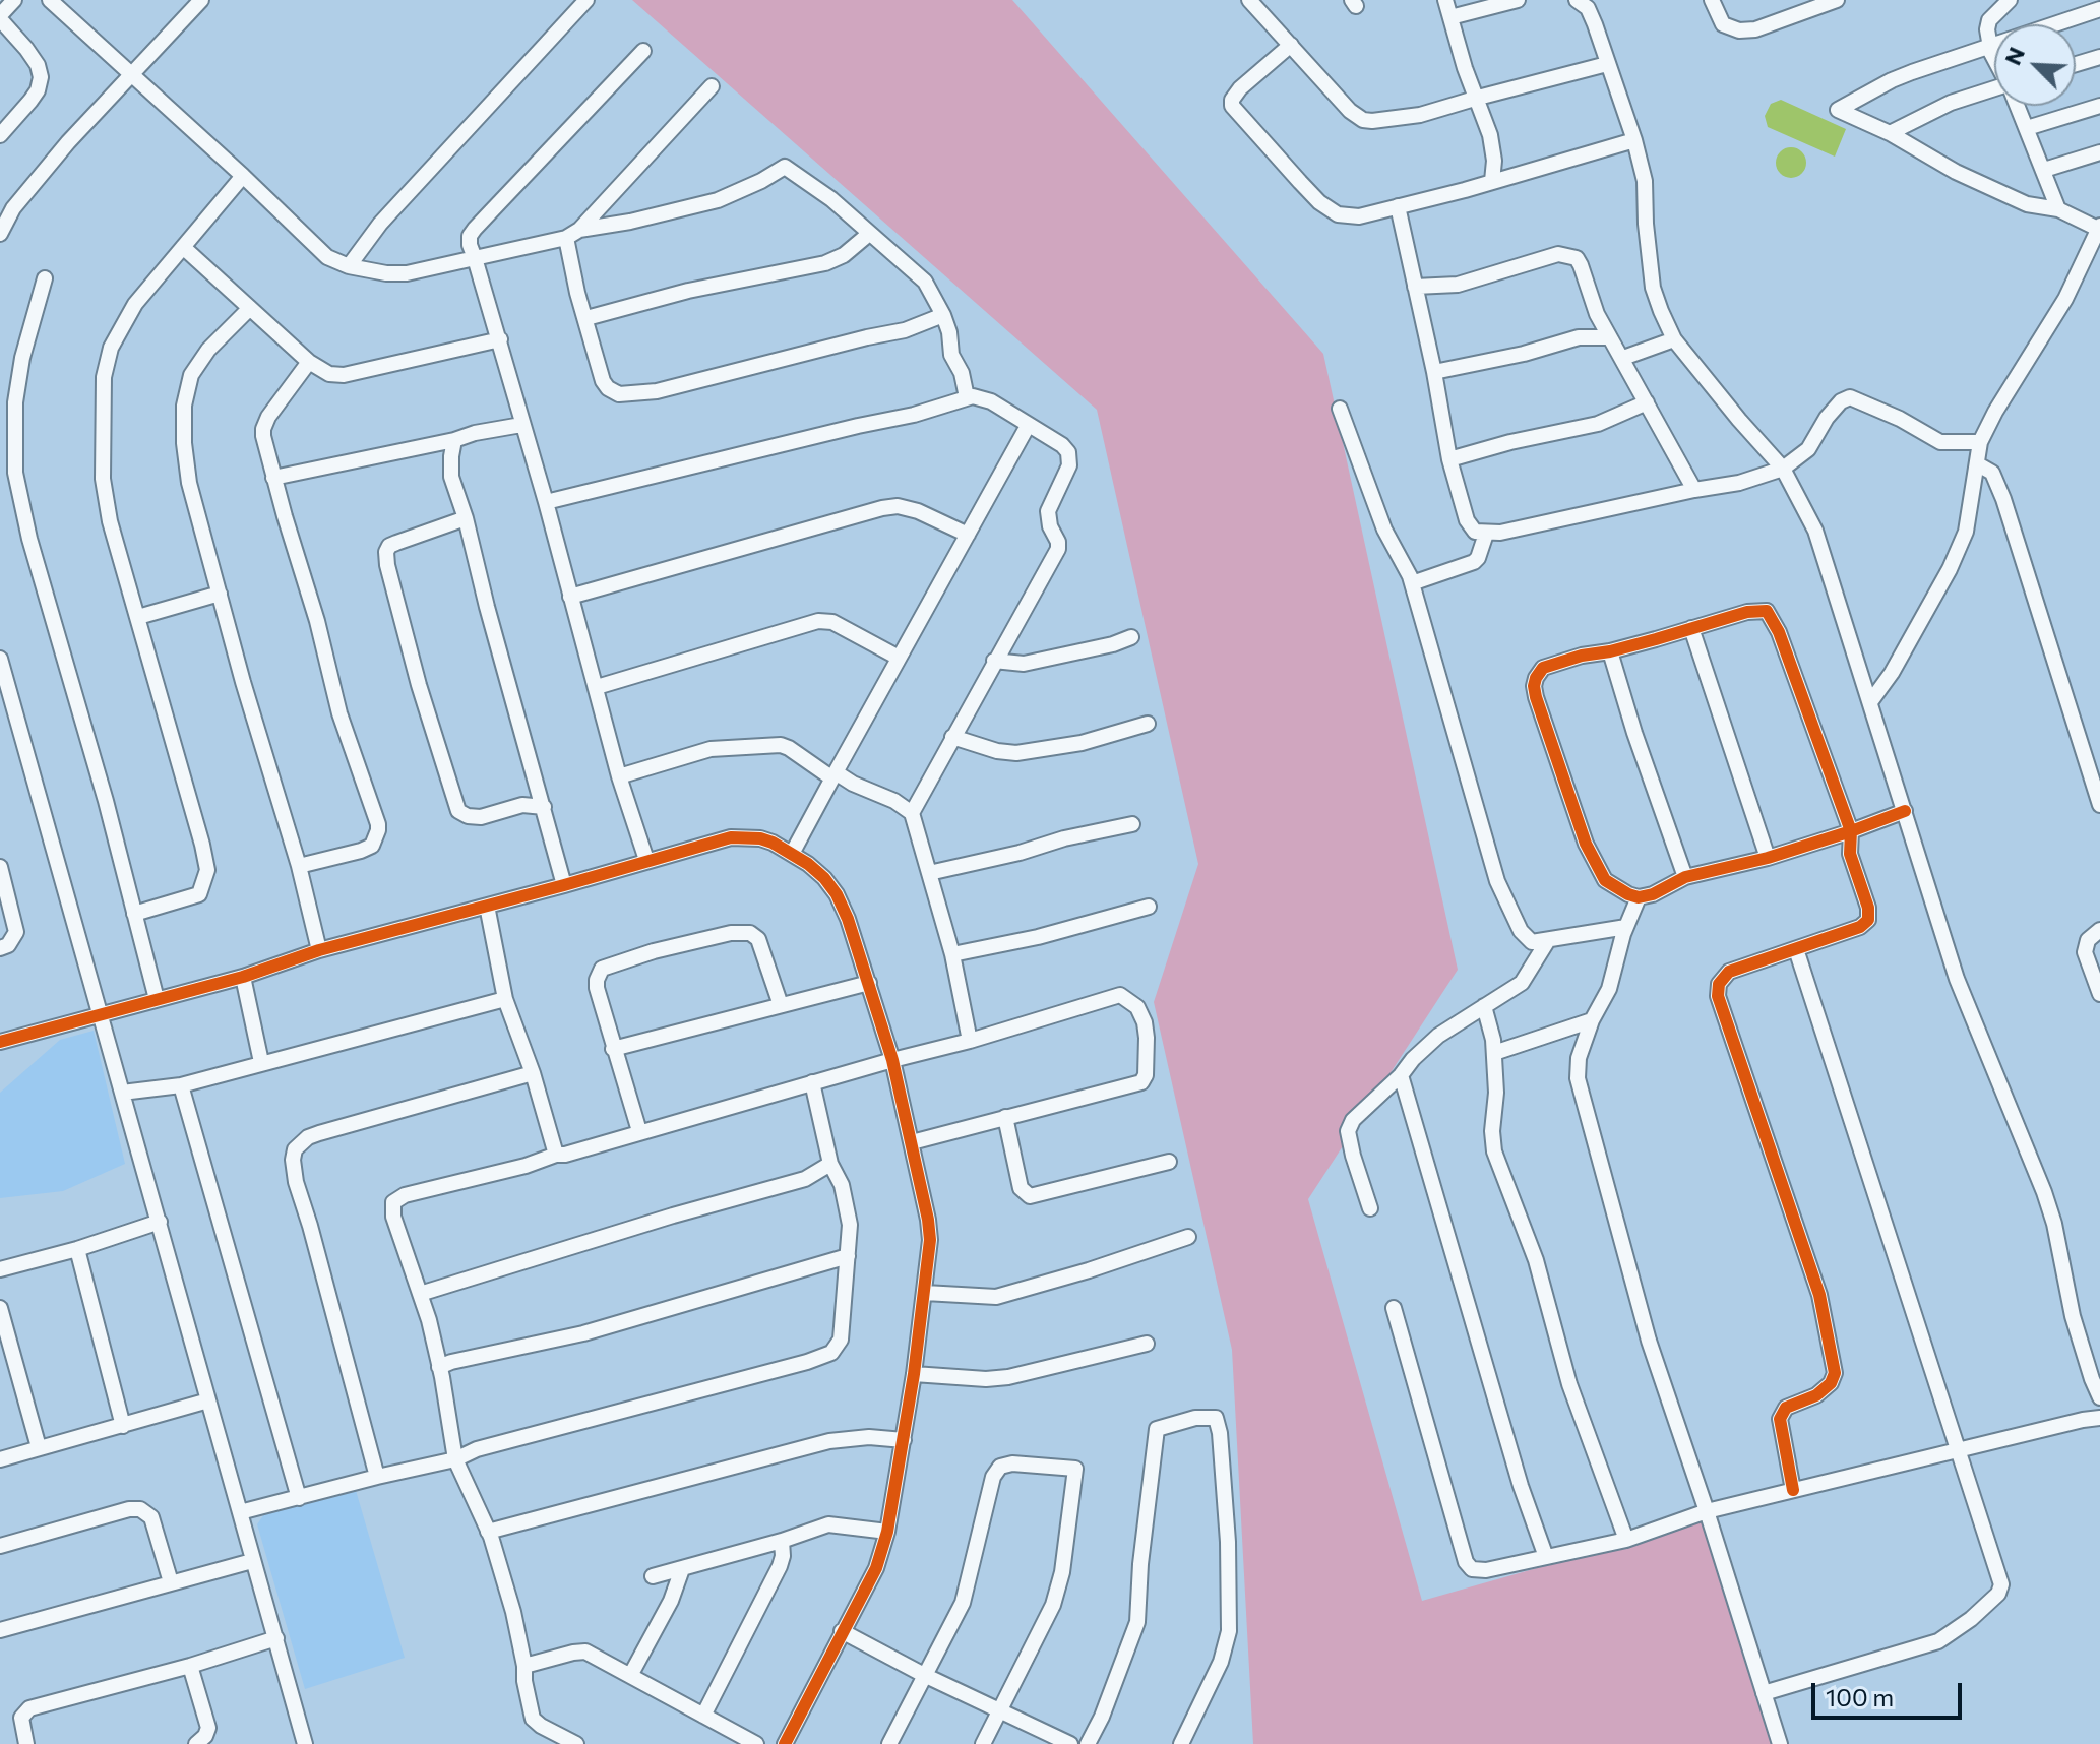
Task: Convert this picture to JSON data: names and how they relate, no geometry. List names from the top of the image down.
{
  "scale_bar": "100 m",
  "north": "top left"
}
